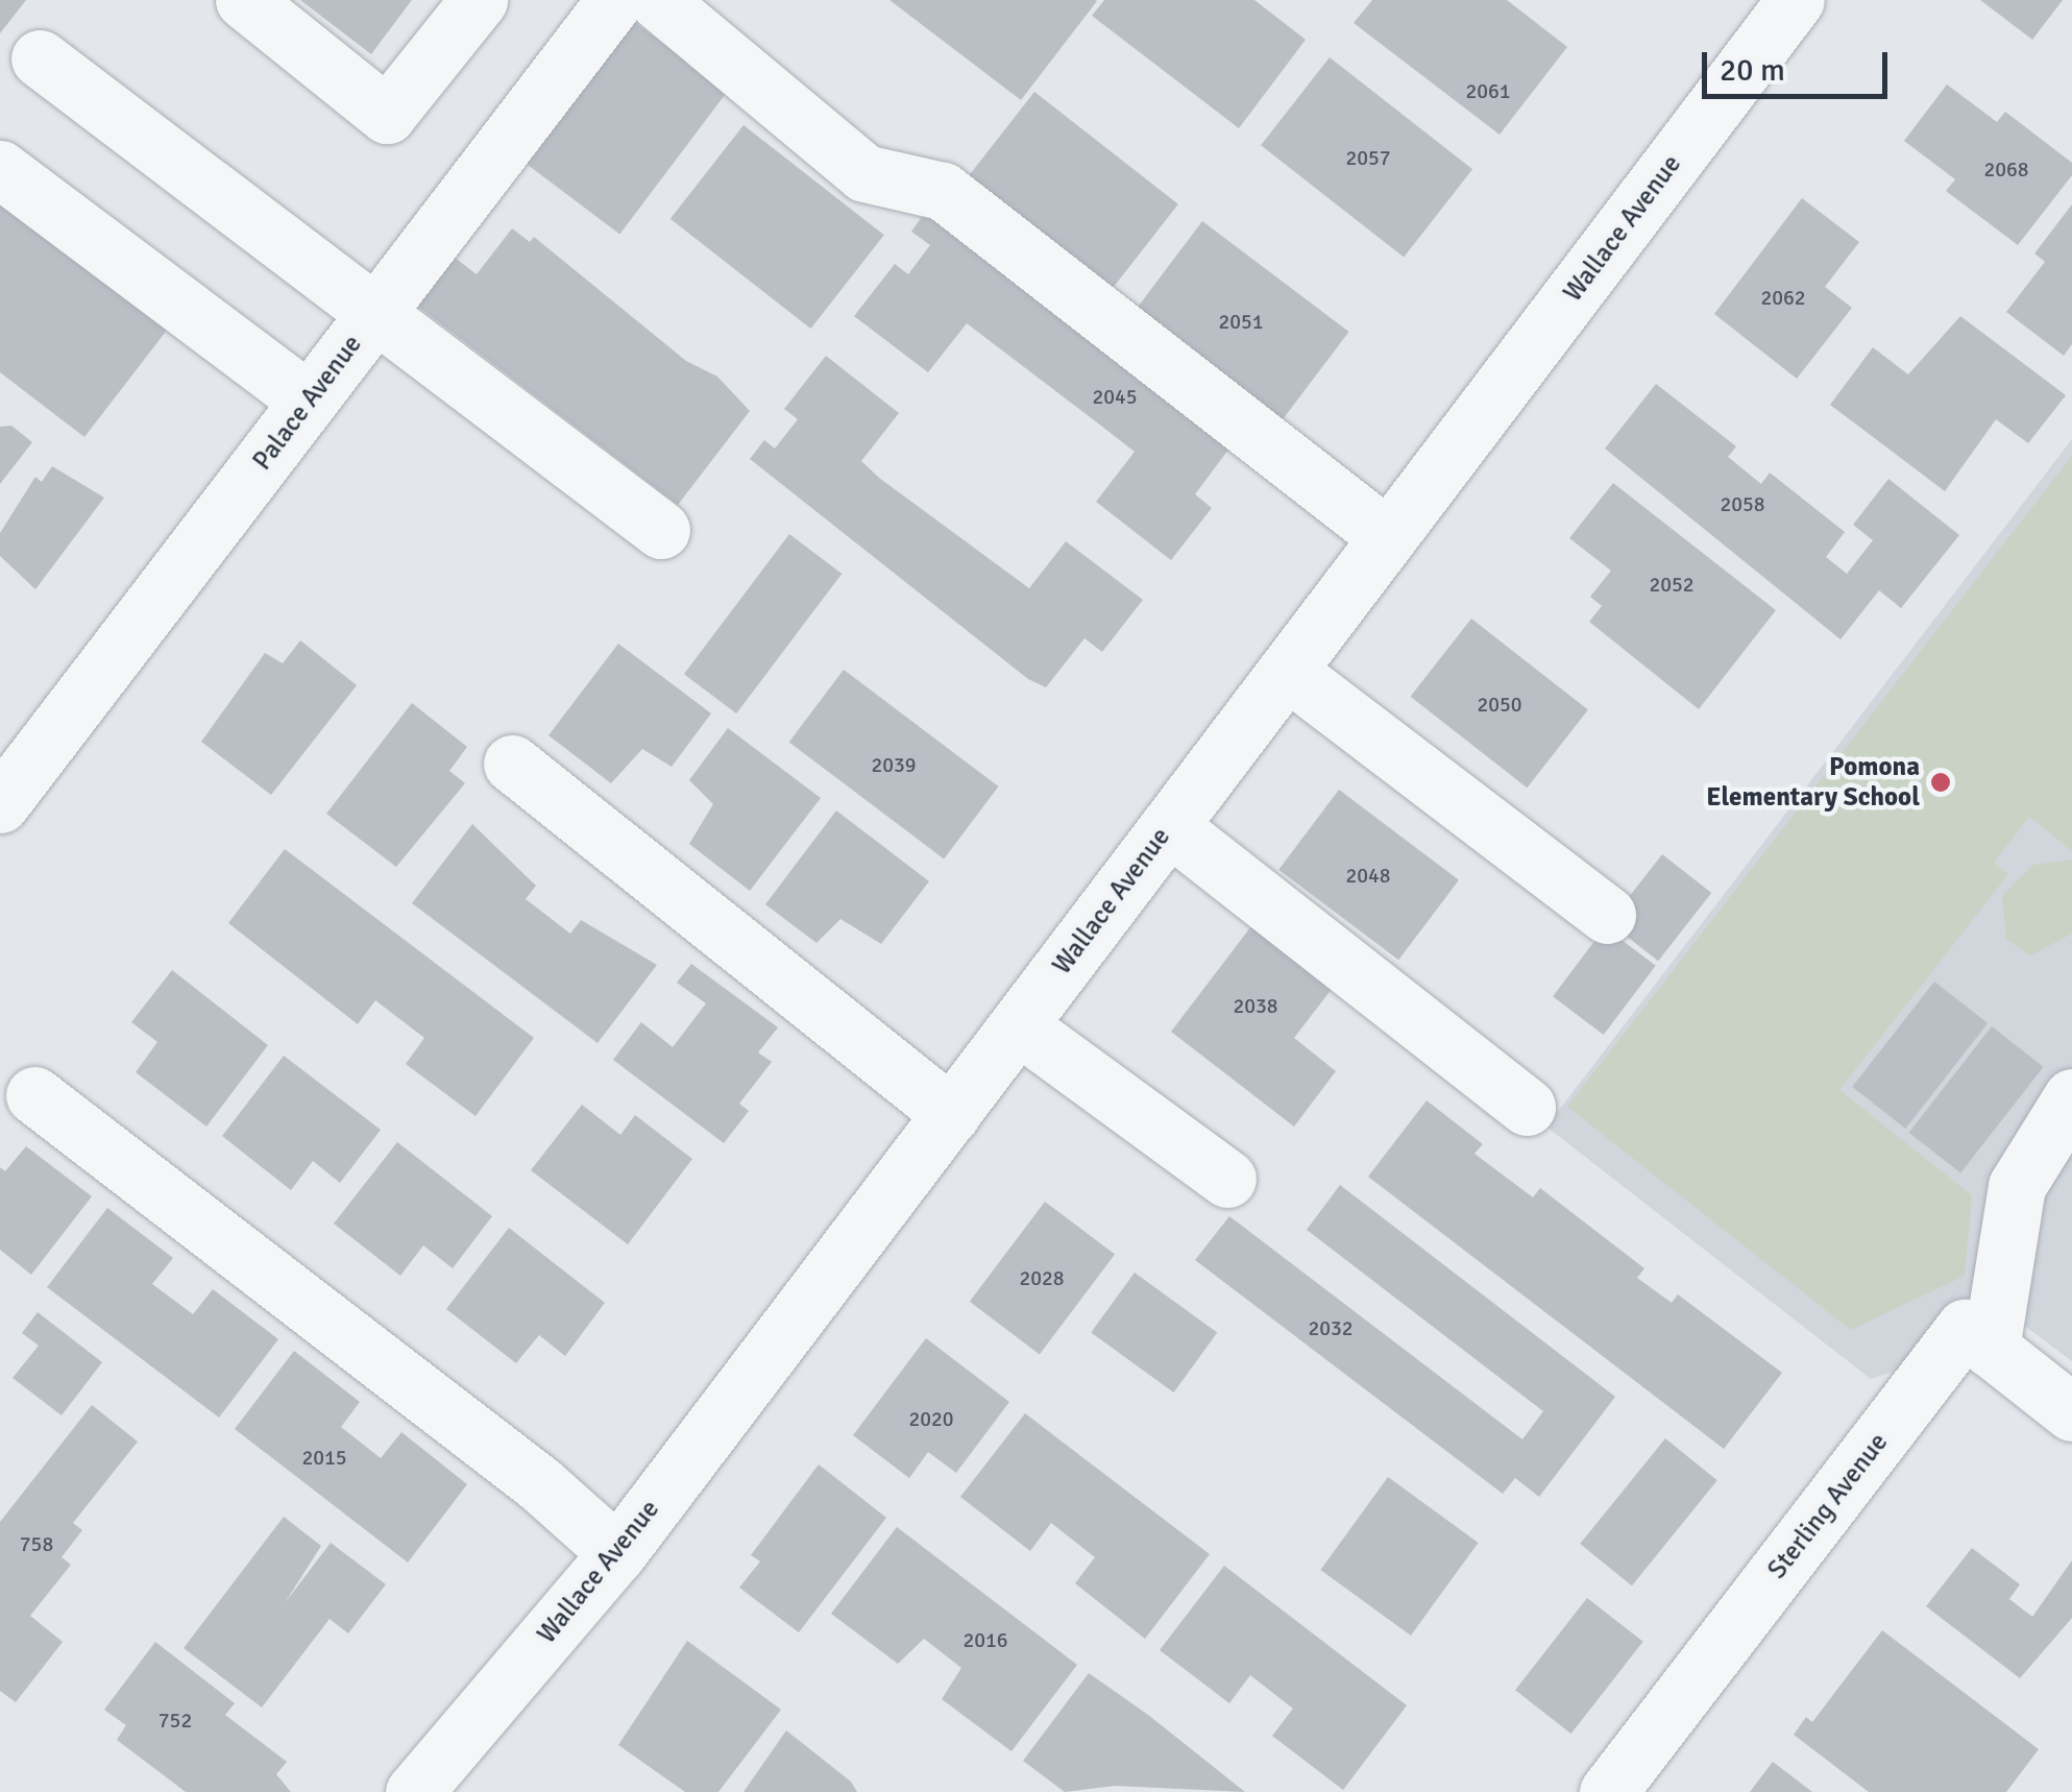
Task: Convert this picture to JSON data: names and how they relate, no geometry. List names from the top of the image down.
{
  "streets": {
    "street": ["Wallace Avenue", "Palace Avenue", "Sterling Avenue"]
  },
  "places": ["Pomona Elementary School"],
  "house_numbers": [
    "2061",
    "2057",
    "2068",
    "2062",
    "2051",
    "2045",
    "2058",
    "2052",
    "2050",
    "2039",
    "2048",
    "2038",
    "2028",
    "2032",
    "2020",
    "2015",
    "758",
    "2016",
    "752"
  ],
  "scale_bar": "20 m"
}
